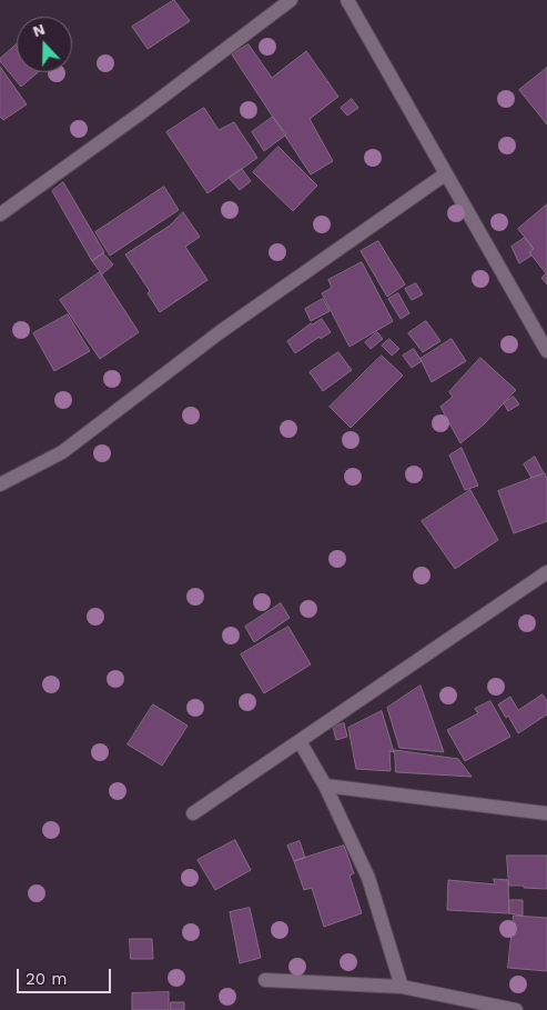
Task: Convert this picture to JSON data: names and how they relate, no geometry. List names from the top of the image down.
{
  "scale_bar": "20 m",
  "north": "top"
}
